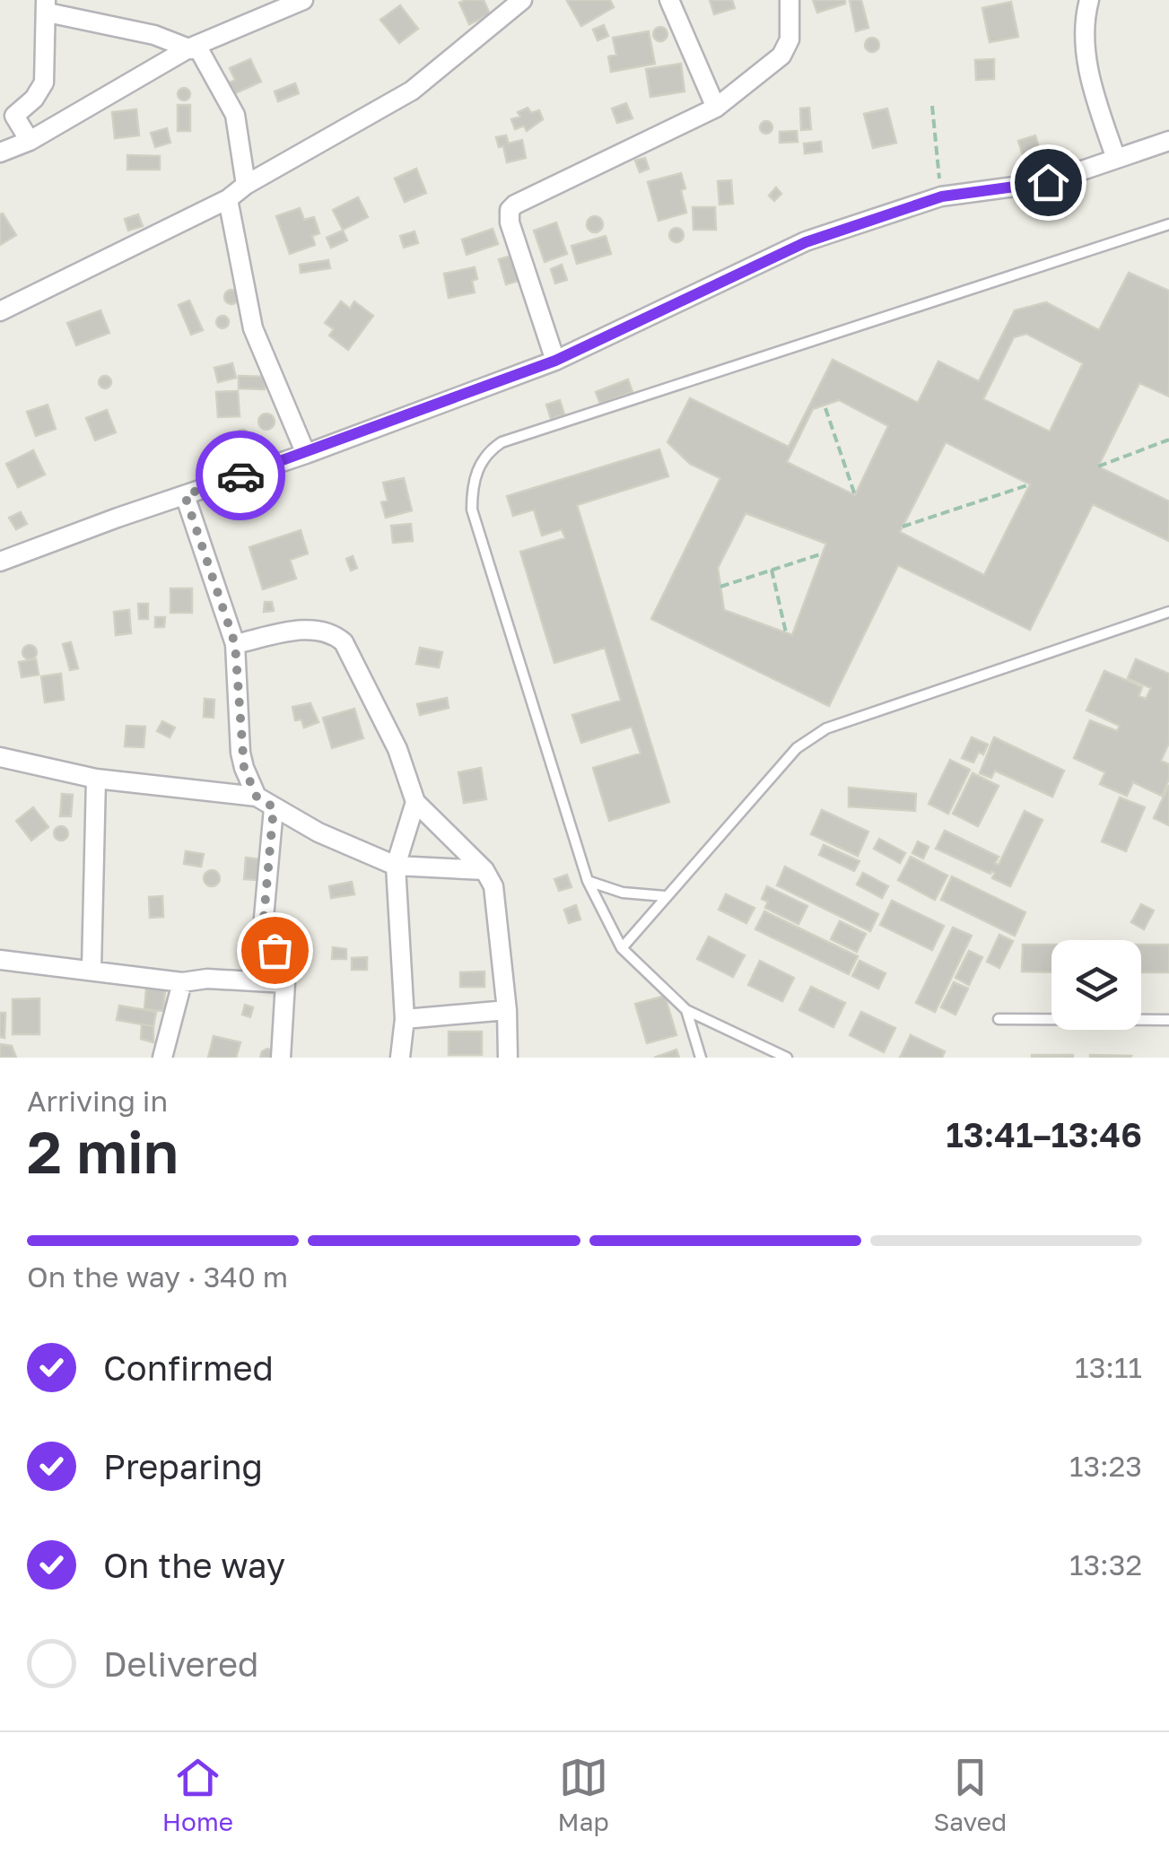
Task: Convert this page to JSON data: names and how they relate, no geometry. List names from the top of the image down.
{
  "page": {
    "heading": ["2 min", "Arriving in", "13:41–13:46"],
    "bar": "On the way · 340 m",
    "list": [
      ["Confirmed", "13:11"],
      ["Preparing", "13:23"],
      ["On the way", "13:32"],
      "Delivered"
    ],
    "tabs": ["Home", "Map", "Saved"]
  }
}
